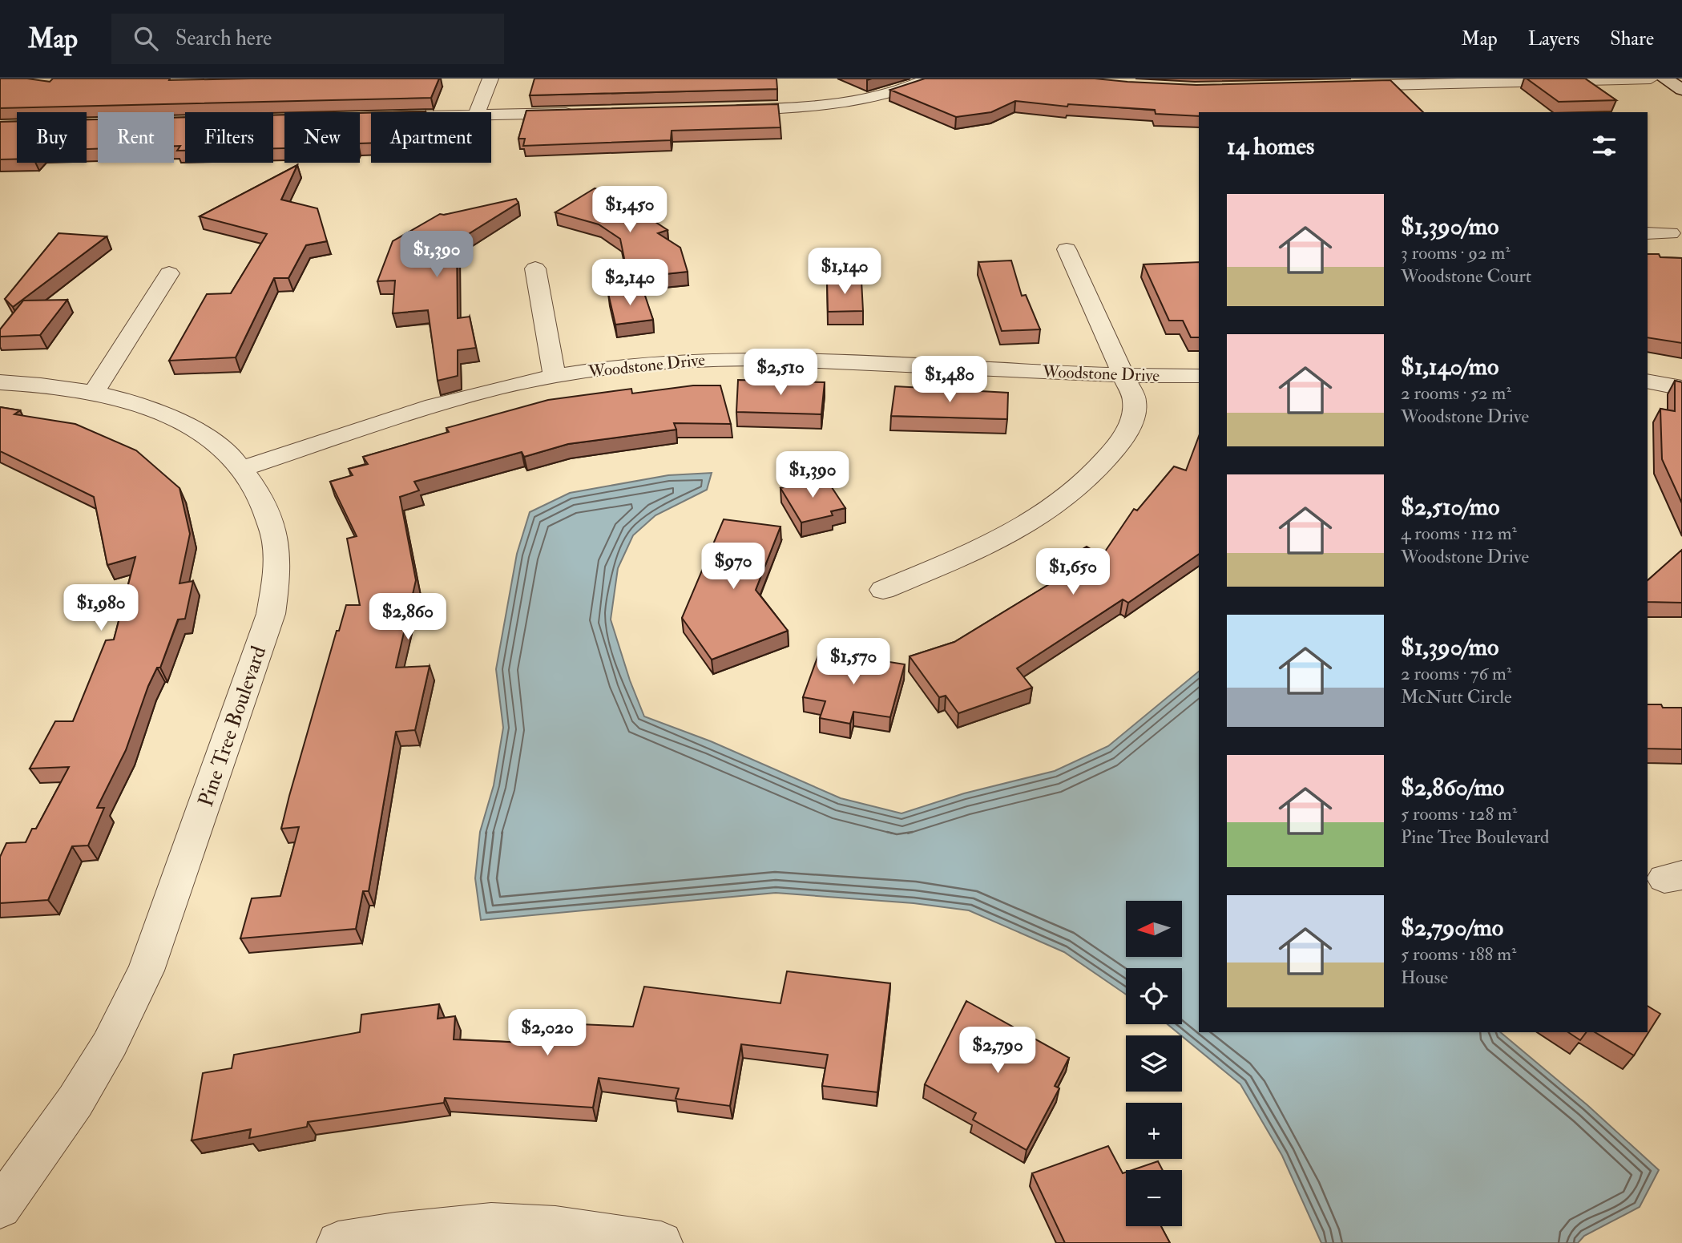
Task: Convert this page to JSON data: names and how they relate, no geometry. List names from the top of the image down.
{
  "streets": {
    "street": ["Woodstone Drive", "Pine Tree Boulevard"]
  },
  "crossings": [
    ["Woodstone Drive", "Pine Tree Boulevard"]
  ],
  "north": "left",
  "page": {
    "header": "Map",
    "search": "Search here",
    "nav": ["Map", "Layers", "Share"],
    "chip": [
      "Buy",
      "Rent",
      "Filters",
      "New",
      "Apartment"
    ],
    "heading": "14 homes",
    "list": [
      {
        "name": "$1,390/mo",
        "note": "3 rooms · 92 m² · Woodstone Court"
      },
      {
        "name": "$1,140/mo",
        "note": "2 rooms · 52 m² · Woodstone Drive"
      },
      {
        "name": "$2,510/mo",
        "note": "4 rooms · 112 m² · Woodstone Drive"
      },
      {
        "name": "$1,390/mo",
        "note": "2 rooms · 76 m² · McNutt Circle"
      },
      {
        "name": "$2,860/mo",
        "note": "5 rooms · 128 m² · Pine Tree Boulevard"
      },
      {
        "name": "$2,790/mo",
        "note": "5 rooms · 188 m² · House"
      }
    ],
    "price": [
      "$1,450",
      "$1,390",
      "$1,140",
      "$2,140",
      "$2,510",
      "$1,480",
      "$1,390",
      "$970",
      "$1,650",
      "$1,980",
      "$2,860",
      "$1,570",
      "$2,020",
      "$2,790"
    ],
    "map_buttons": ["+", "−"]
  }
}
